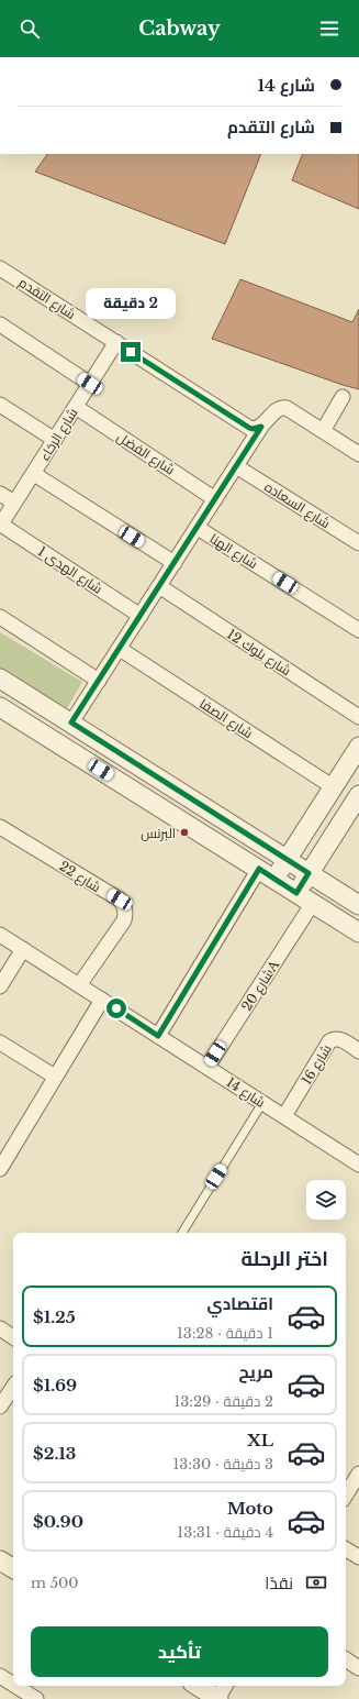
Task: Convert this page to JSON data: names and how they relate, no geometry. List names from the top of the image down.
{
  "streets": {
    "street": [
      "شارع التقدم",
      "شارع الرخاء",
      "شارع الفضل",
      "شارع السعاده",
      "شارع الهنا",
      "شارع الهدى 1",
      "شارع بلوك 12",
      "شارع الصفا",
      "شارع 22",
      "شارع 20A",
      "شارع 16",
      "شارع 14"
    ]
  },
  "crossings": [
    ["شارع التقدم", "شارع الرخاء"],
    ["شارع الرخاء", "شارع الفضل"],
    ["شارع الرخاء", "شارع الهدى 1"],
    ["شارع 22", "شارع 14"],
    ["شارع 20A", "شارع 14"],
    ["شارع 16", "شارع 14"]
  ],
  "places": ["البرنس"],
  "page": {
    "header": "Cabway",
    "banner": ["شارع 14", "شارع التقدم"],
    "bubble": "2 دقيقة",
    "heading": "اختر الرحلة",
    "list": [
      {
        "name": "اقتصادي",
        "note": "1 دقيقة · 13:28",
        "value": "$1.25"
      },
      {
        "name": "مريح",
        "note": "2 دقيقة · 13:29",
        "value": "$1.69"
      },
      {
        "name": "XL",
        "note": "3 دقيقة · 13:30",
        "value": "$2.13"
      },
      {
        "name": "Moto",
        "note": "4 دقيقة · 13:31",
        "value": "$0.90"
      }
    ],
    "pay": ["نقدًا", "500 m"],
    "buttons": "تأكيد"
  }
}
